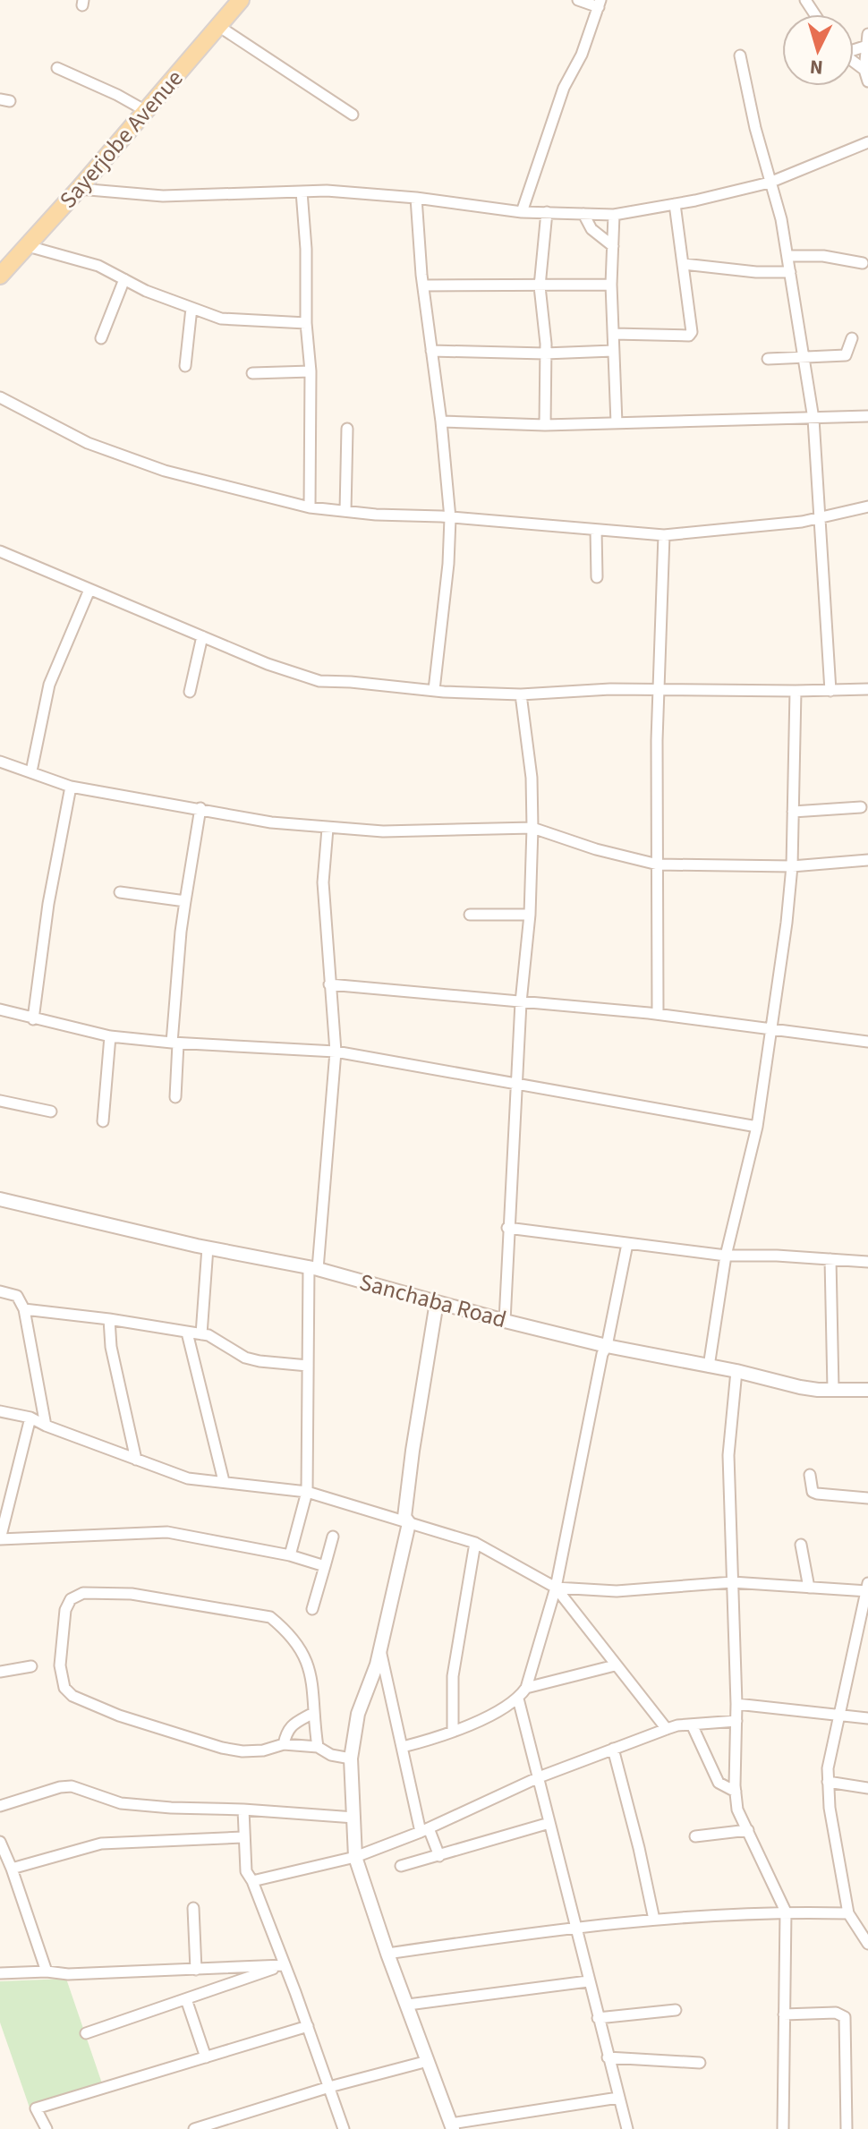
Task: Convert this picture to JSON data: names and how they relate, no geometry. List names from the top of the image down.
{
  "streets": {
    "main road": ["Sayerjobe Avenue"],
    "street": ["Sanchaba Road"]
  },
  "north": "bottom"
}
